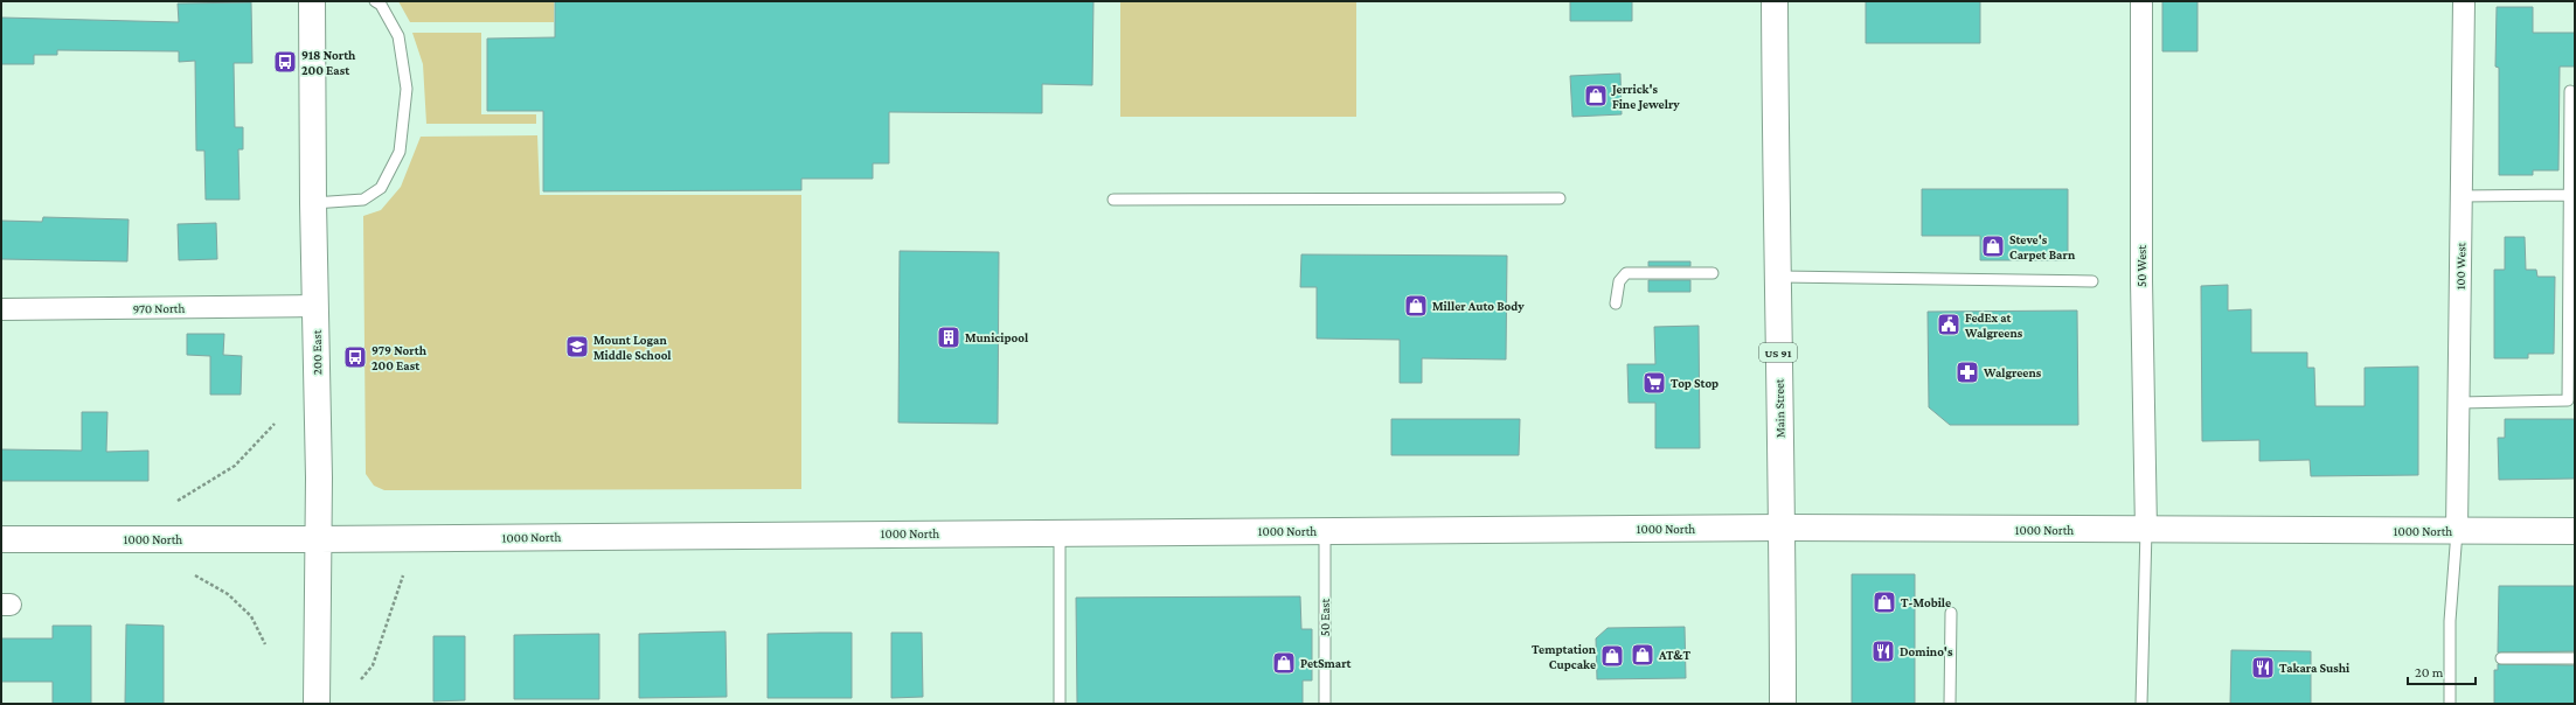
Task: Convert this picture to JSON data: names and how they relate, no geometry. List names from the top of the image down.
{
  "streets": {
    "street": [
      "50 West",
      "100 West",
      "970 North",
      "200 East",
      "US 91",
      "Main Street",
      "1000 North"
    ],
    "lane": ["50 East"]
  },
  "crossings": [
    ["50 West", "1000 North"],
    ["100 West", "1000 North"],
    ["970 North", "200 East"],
    ["200 East", "1000 North"],
    ["Main Street", "1000 North"],
    ["1000 North", "50 East"]
  ],
  "places": {
    "bus stop": ["918 North 200 East", "979 North 200 East"],
    "shop": [
      "Jerrick's Fine Jewelry",
      "Steve's Carpet Barn",
      "Miller Auto Body",
      "T-Mobile",
      "AT&T",
      "Temptation Cupcake",
      "PetSmart"
    ],
    "public building": ["FedEx at Walgreens"],
    "building": ["Municipool"],
    "school or university": ["Mount Logan Middle School"],
    "pharmacy": ["Walgreens"],
    "supermarket": ["Top Stop"],
    "restaurant": ["Domino's", "Takara Sushi"]
  },
  "scale_bar": "20 m"
}
